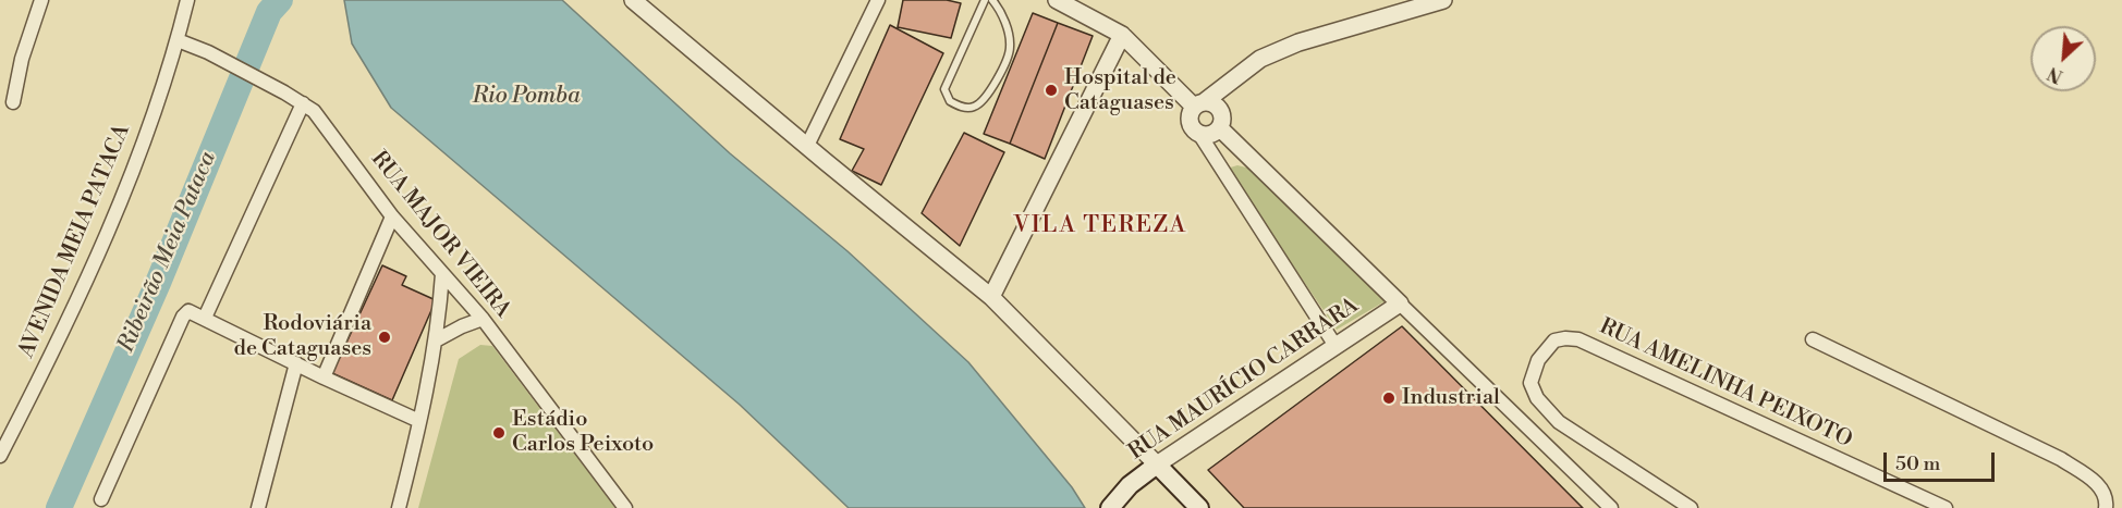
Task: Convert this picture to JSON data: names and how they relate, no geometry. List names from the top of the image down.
{
  "streets": {
    "main road": ["RUA MAURÍCIO CARRARA"],
    "street": ["RUA MAJOR VIEIRA", "AVENIDA MEIA PATACA", "RUA AMELINHA PEIXOTO"]
  },
  "crossings": [
    ["RUA MAJOR VIEIRA", "AVENIDA MEIA PATACA"]
  ],
  "districts": ["VILA TEREZA"],
  "water": ["Rio Pomba", "Ribeirão Meia Pataca"],
  "places": [
    "Hospital de Cataguases",
    "Rodoviária de Cataguases",
    "Industrial",
    "Estádio Carlos Peixoto"
  ],
  "scale_bar": "50 m",
  "north": "bottom left"
}
